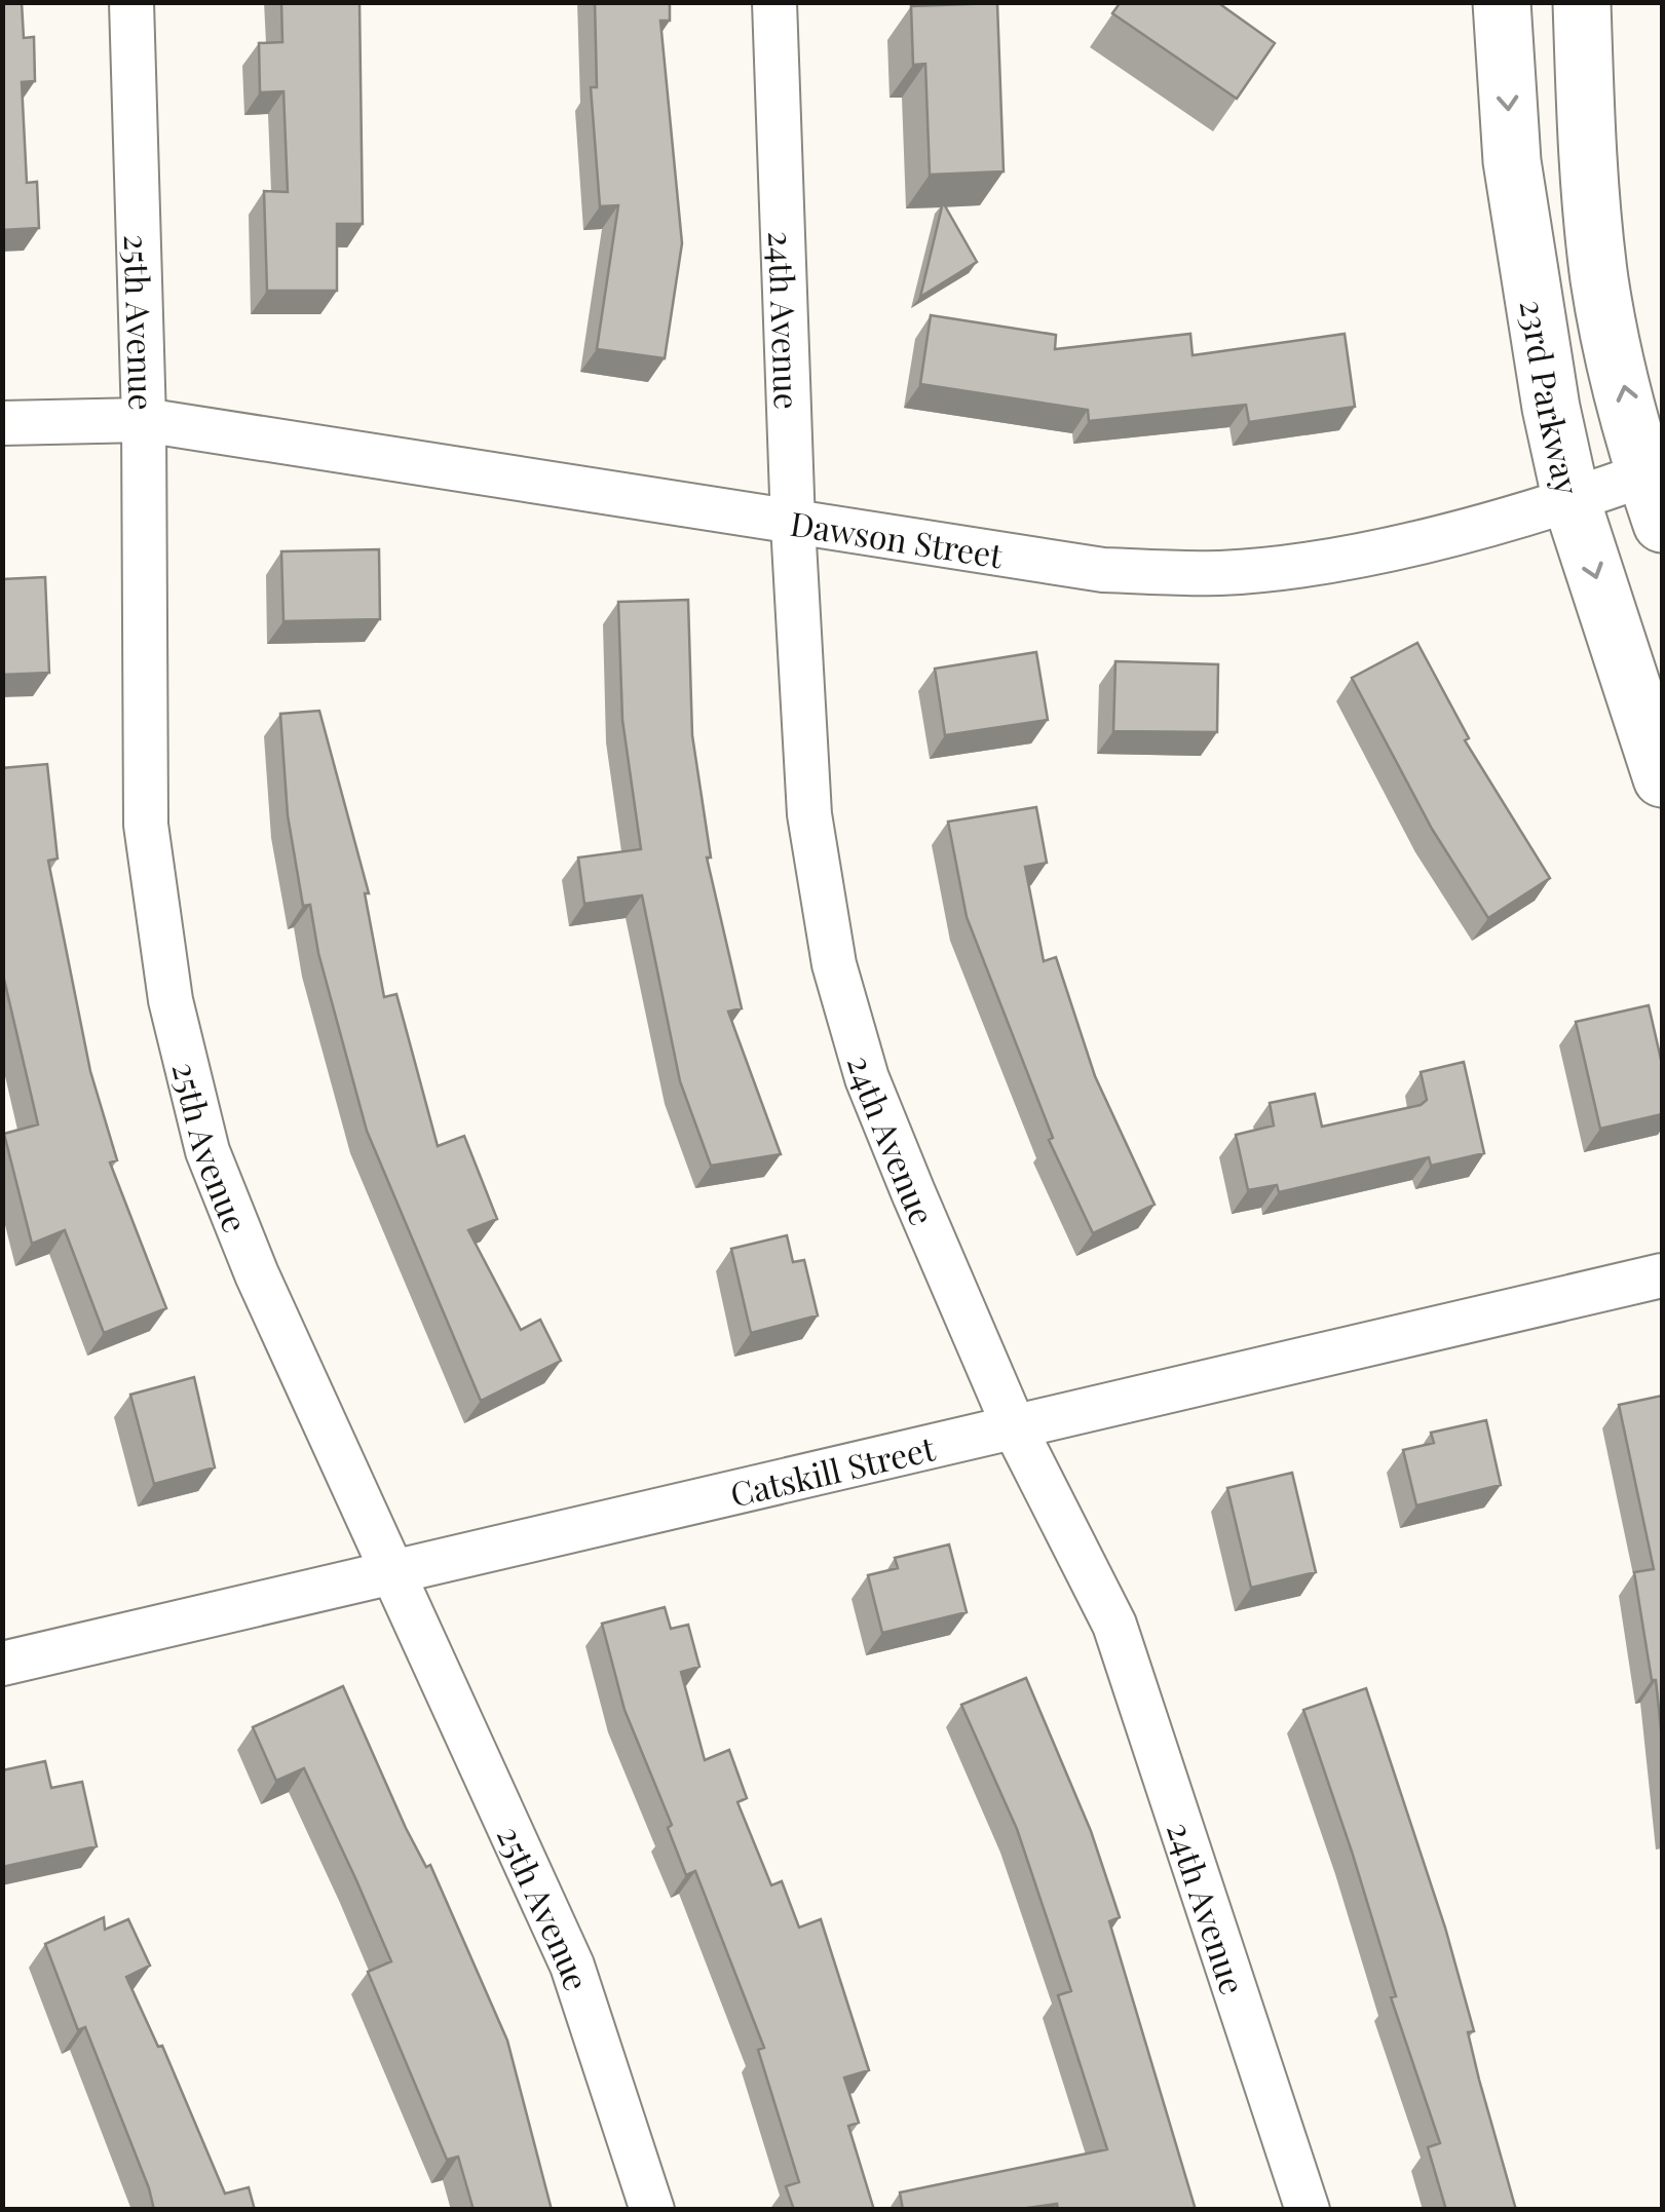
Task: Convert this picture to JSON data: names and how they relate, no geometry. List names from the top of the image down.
{
  "streets": {
    "street": [
      "24th Avenue",
      "25th Avenue",
      "23rd Parkway",
      "Dawson Street",
      "Catskill Street"
    ]
  },
  "crossings": [
    ["24th Avenue", "Dawson Street"],
    ["24th Avenue", "Catskill Street"],
    ["25th Avenue", "Dawson Street"],
    ["25th Avenue", "Catskill Street"],
    ["23rd Parkway", "Dawson Street"]
  ]
}
